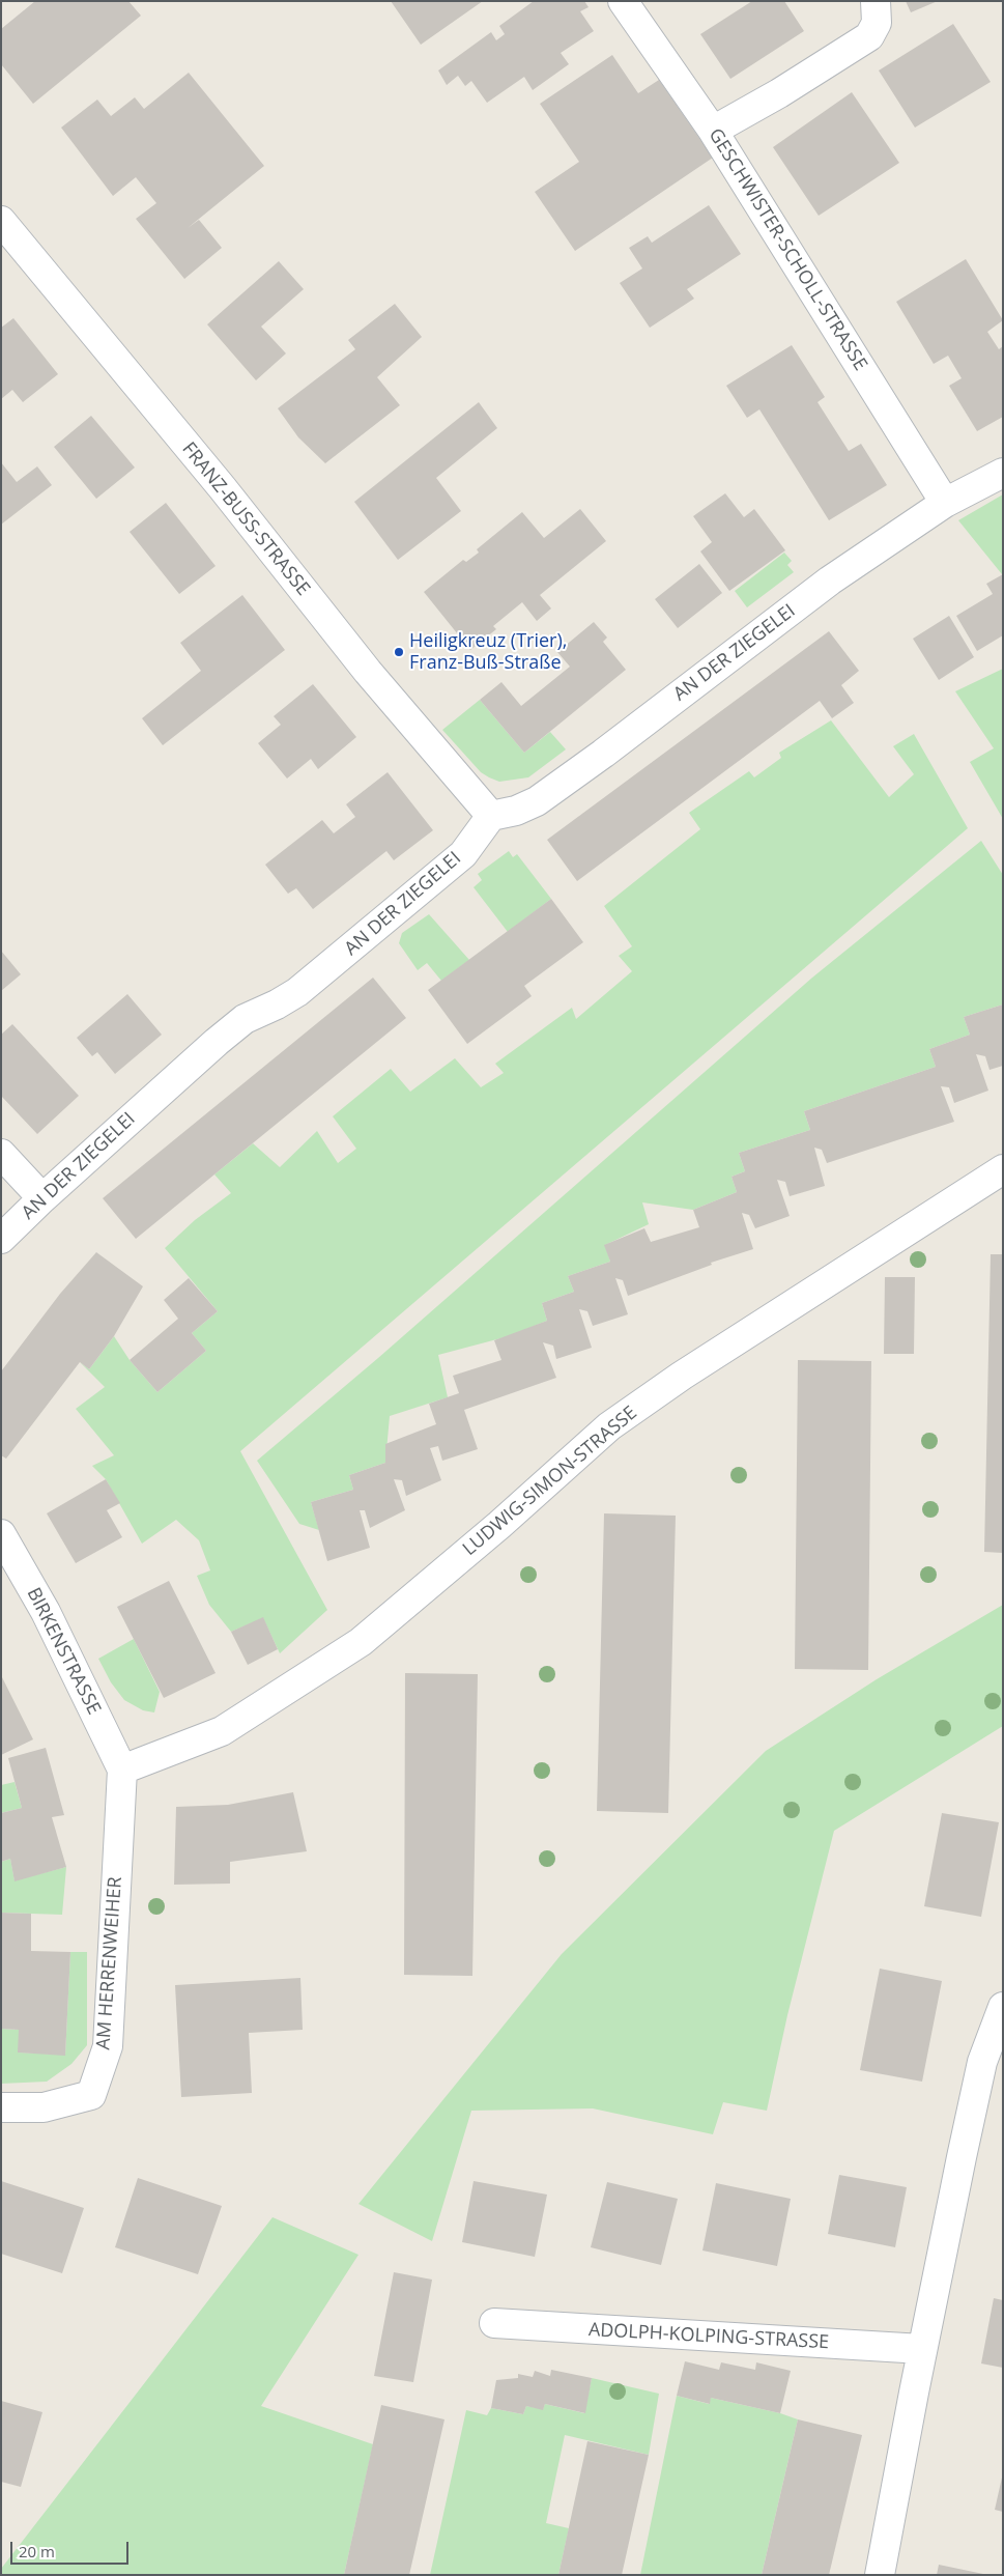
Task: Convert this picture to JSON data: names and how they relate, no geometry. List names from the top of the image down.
{
  "streets": {
    "street": [
      "GESCHWISTER-SCHOLL-STRASSE",
      "FRANZ-BUSS-STRASSE",
      "AN DER ZIEGELEI",
      "LUDWIG-SIMON-STRASSE",
      "BIRKENSTRASSE",
      "AM HERRENWEIHER",
      "ADOLPH-KOLPING-STRASSE"
    ]
  },
  "crossings": [
    ["GESCHWISTER-SCHOLL-STRASSE", "AN DER ZIEGELEI"],
    ["FRANZ-BUSS-STRASSE", "AN DER ZIEGELEI"],
    ["LUDWIG-SIMON-STRASSE", "BIRKENSTRASSE"],
    ["LUDWIG-SIMON-STRASSE", "AM HERRENWEIHER"],
    ["BIRKENSTRASSE", "AM HERRENWEIHER"]
  ],
  "places": ["Heiligkreuz (Trier), Franz-Buß-Straße"],
  "scale_bar": "20 m"
}
